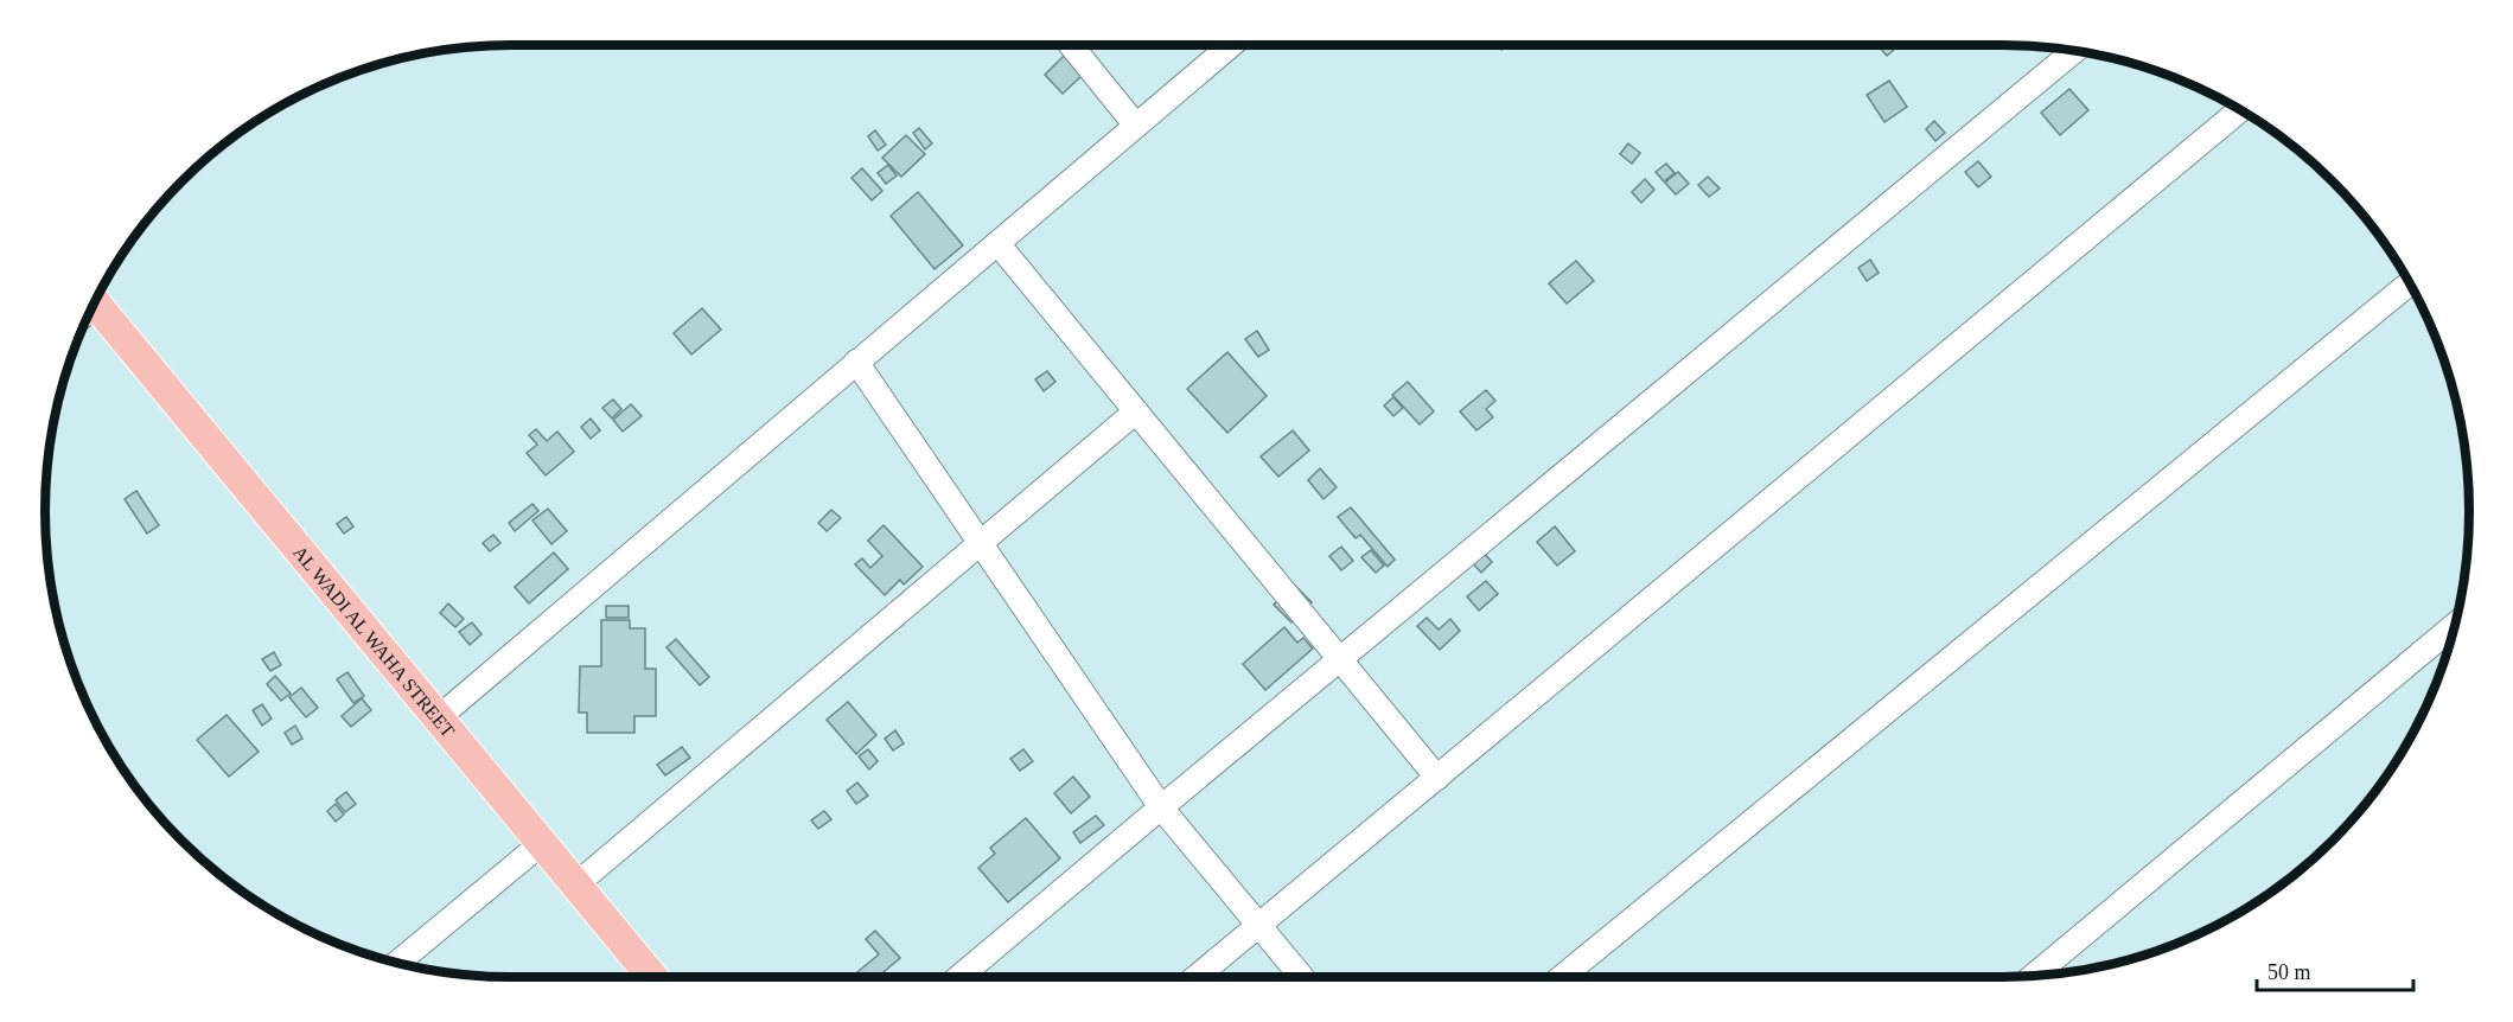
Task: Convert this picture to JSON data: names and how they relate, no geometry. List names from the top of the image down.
{
  "streets": {
    "main road": ["AL WADI AL WAHA STREET"]
  },
  "scale_bar": "50 m"
}
